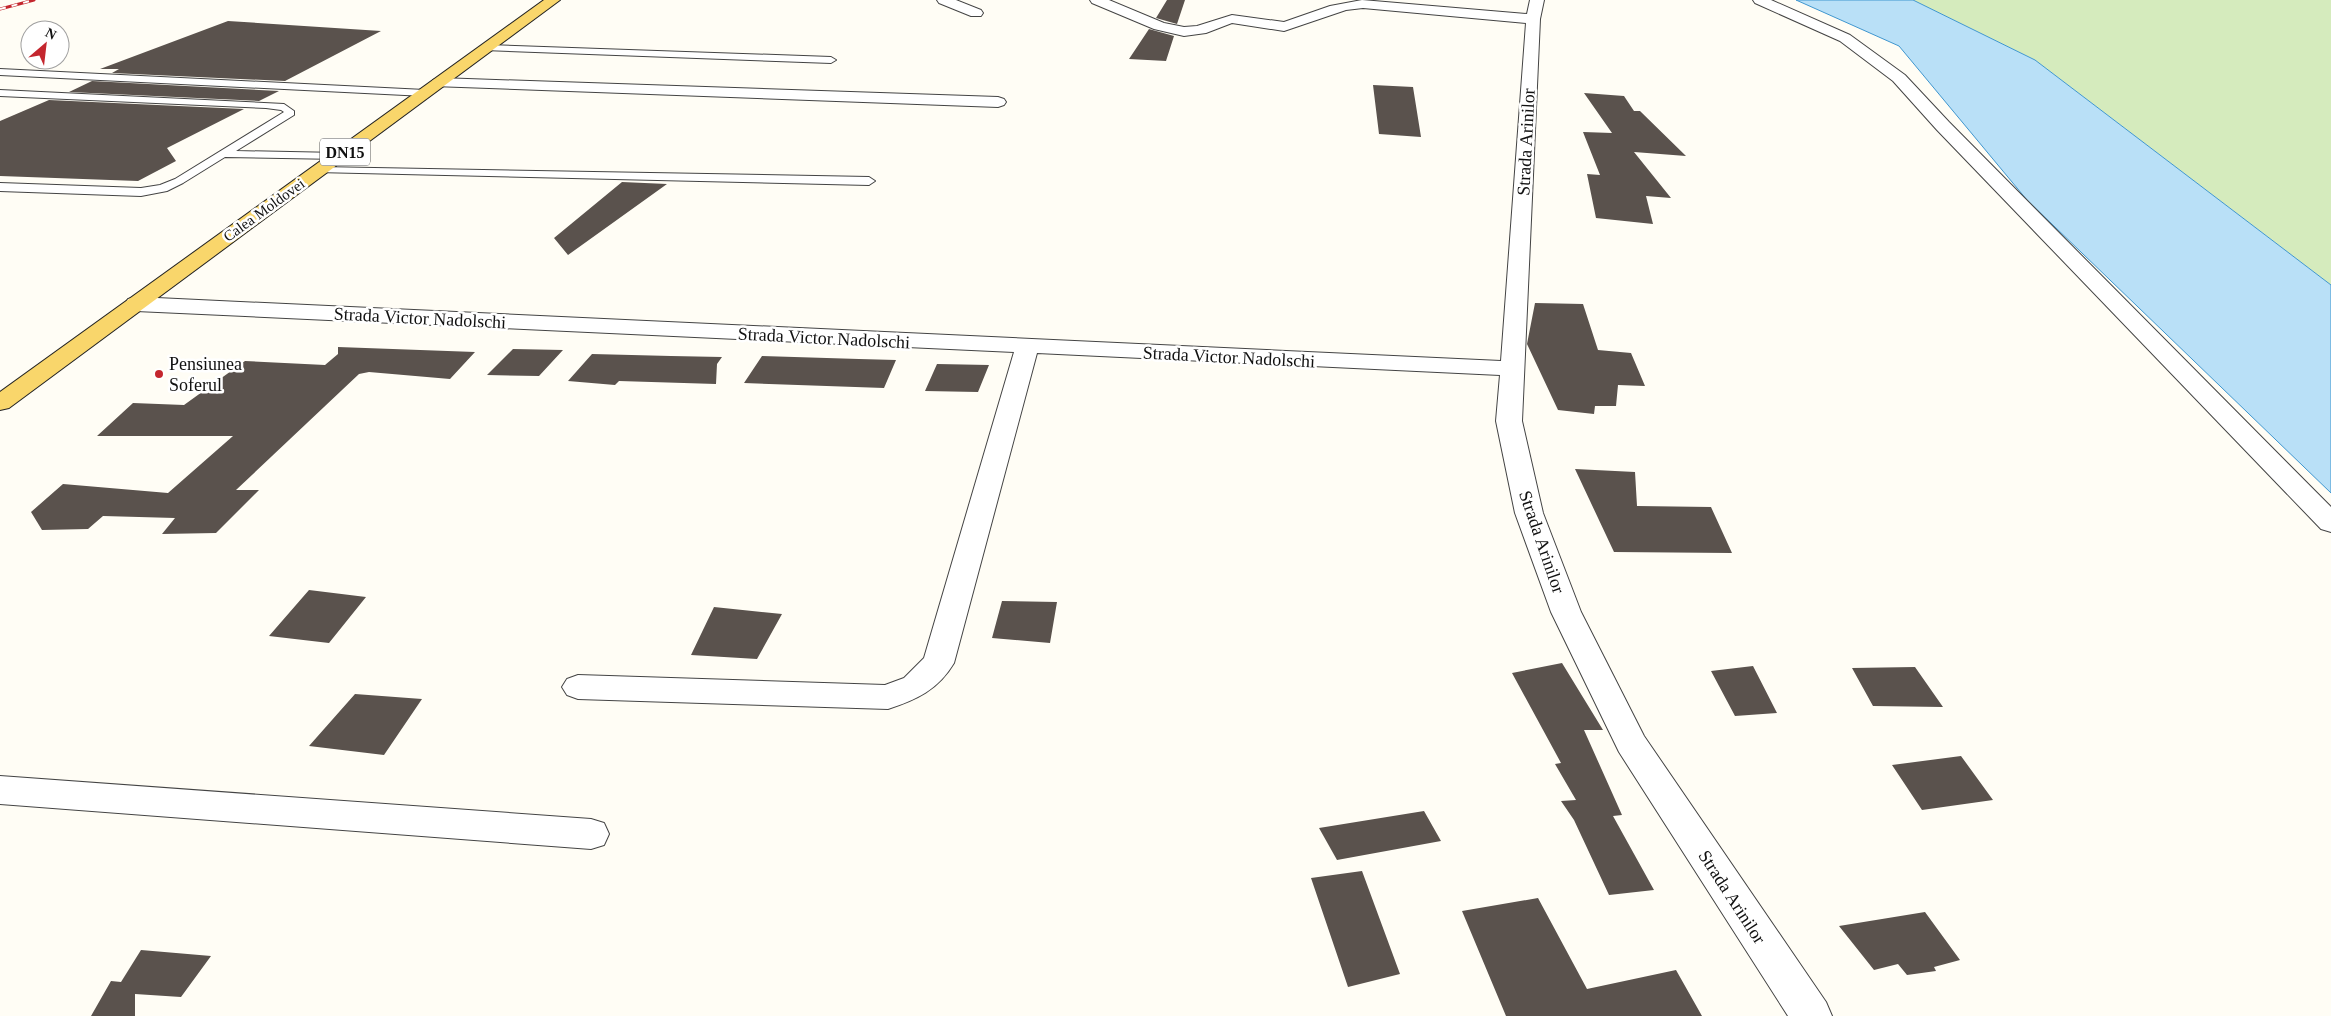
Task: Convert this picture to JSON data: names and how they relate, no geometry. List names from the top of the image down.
{
  "streets": {
    "main road": ["DN15", "Calea Moldovei"],
    "street": ["Strada Arinilor", "Strada Victor Nadolschi"]
  },
  "crossings": [
    ["Strada Arinilor", "Strada Victor Nadolschi"],
    ["Calea Moldovei", "Strada Victor Nadolschi"]
  ],
  "places": ["Pensiunea Soferul"],
  "north": "top right"
}
